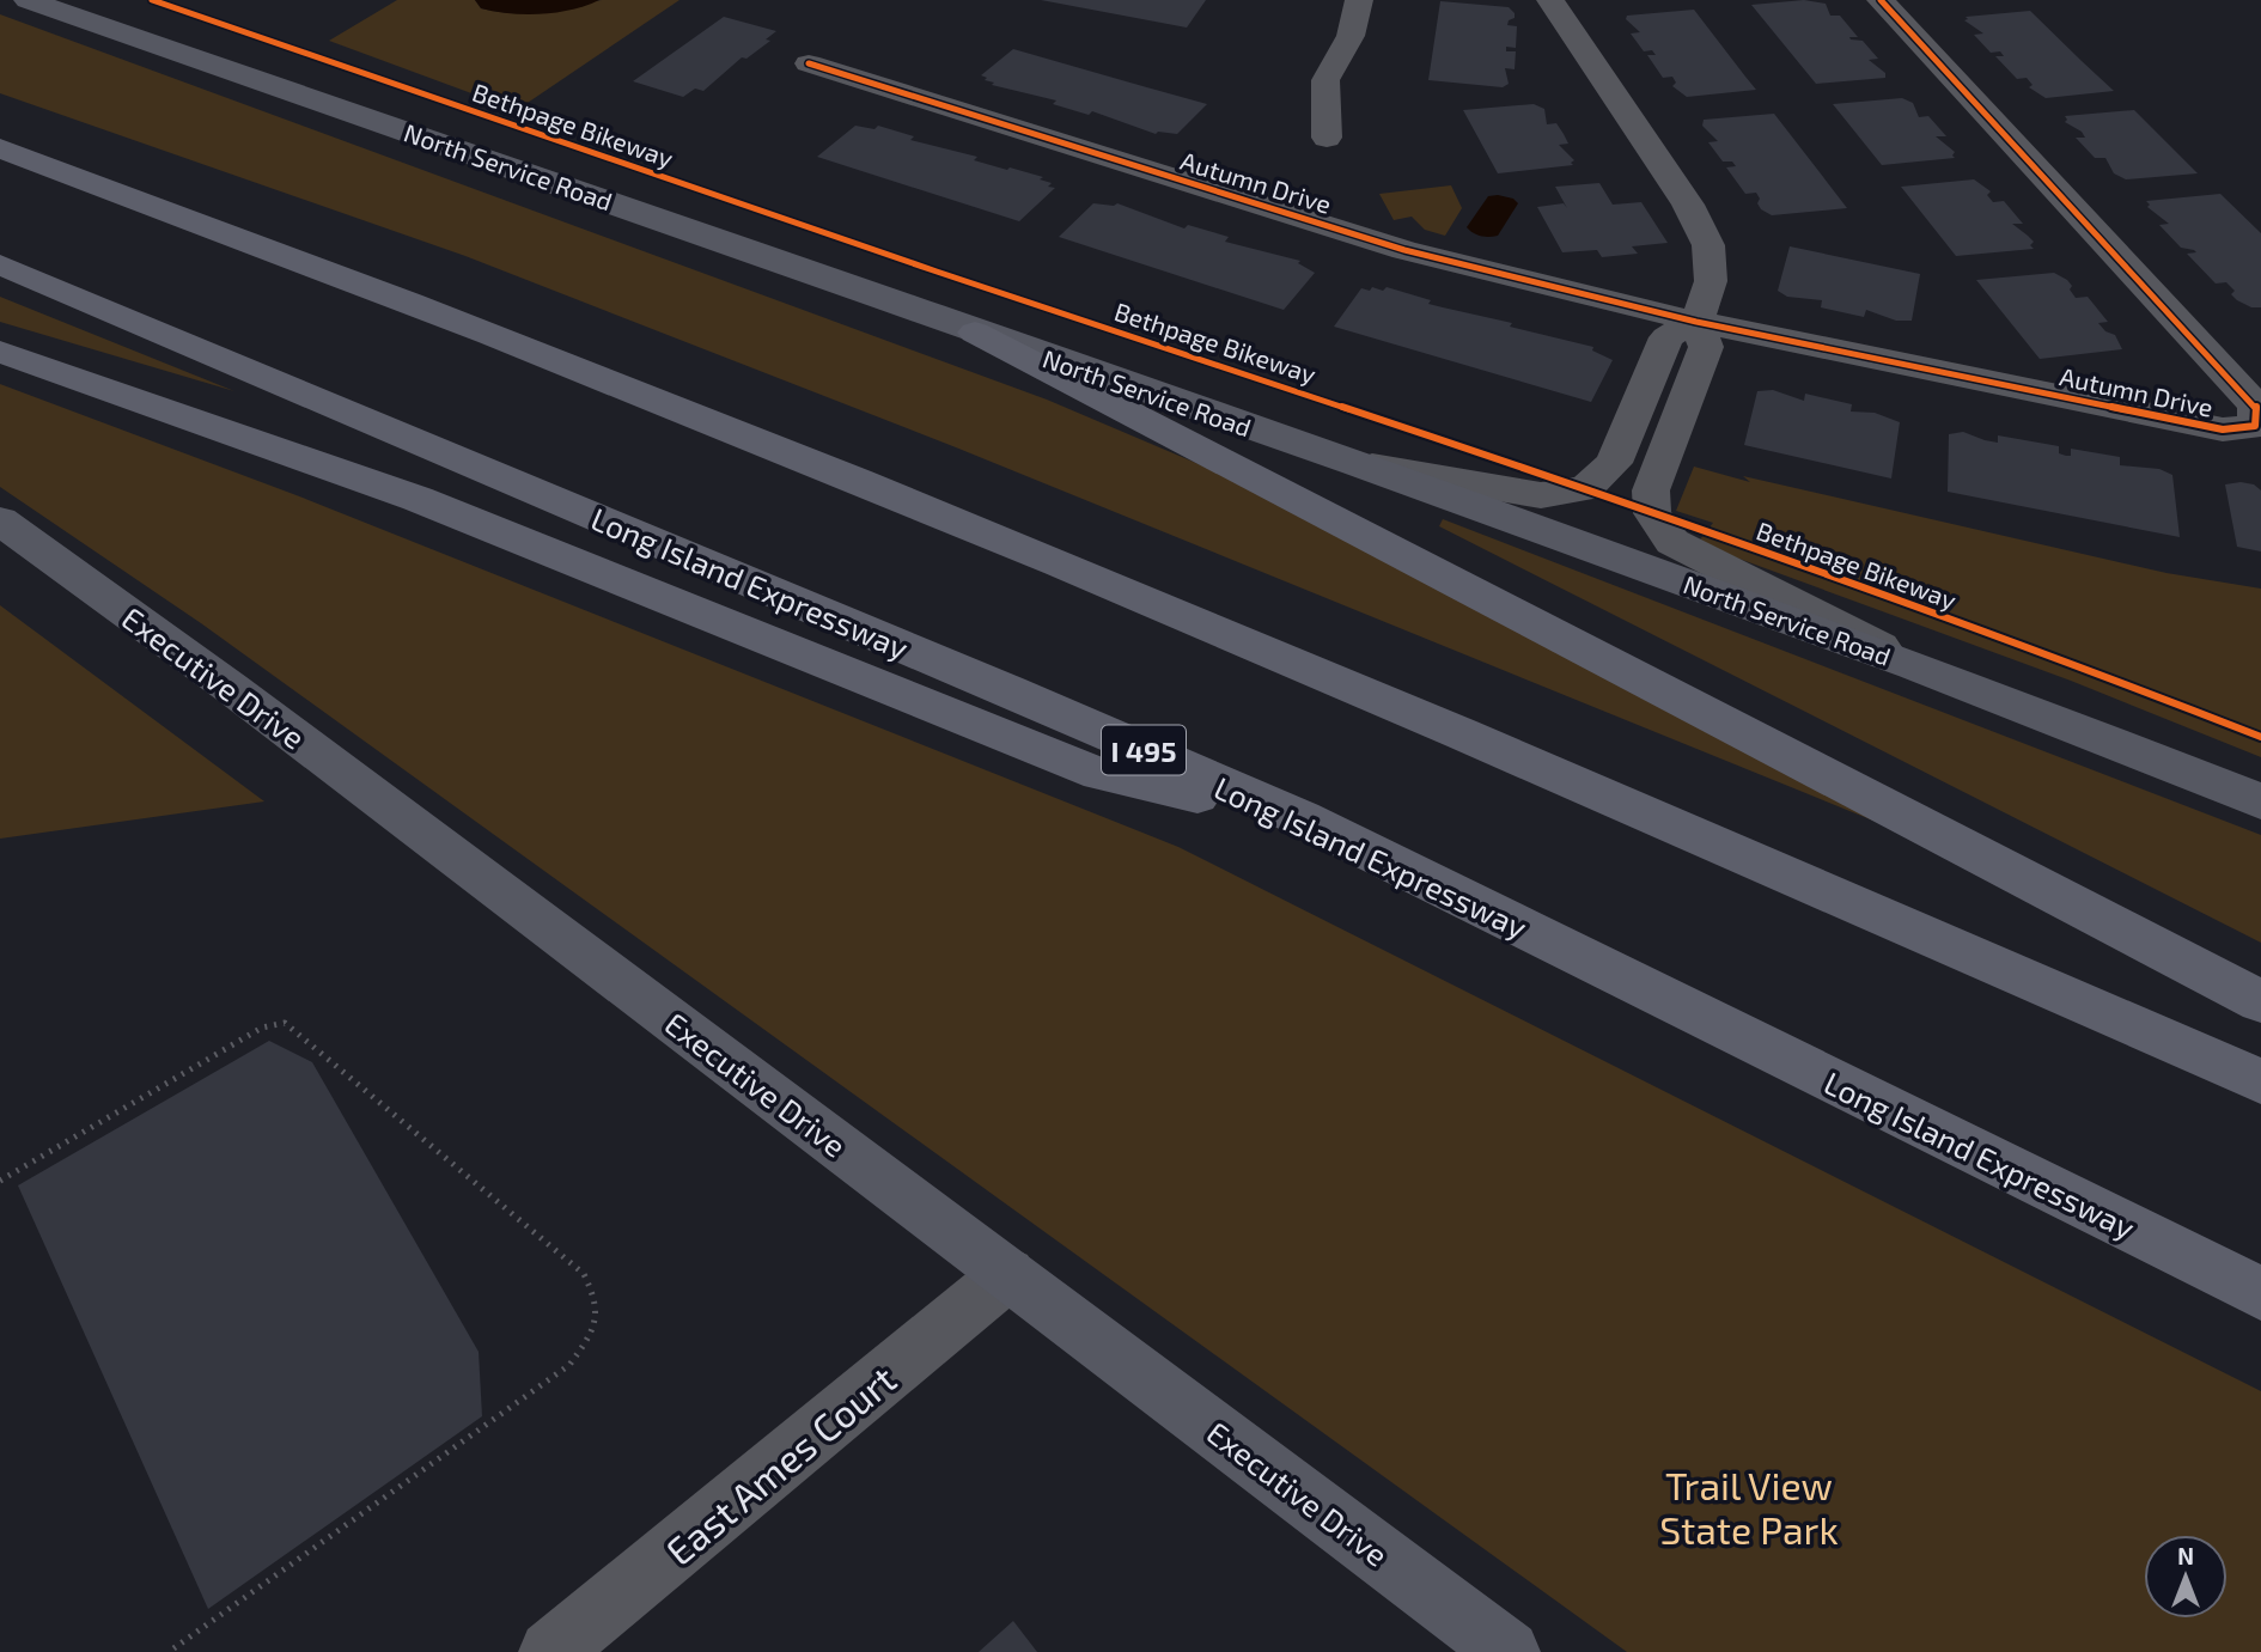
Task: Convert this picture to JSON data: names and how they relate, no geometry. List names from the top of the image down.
{
  "streets": {
    "highway": ["Long Island Expressway", "I 495"],
    "main road": ["North Service Road", "Executive Drive"],
    "street": ["Autumn Drive", "East Ames Court"],
    "cycle path": ["Bethpage Bikeway"]
  },
  "crossings": [
    ["Executive Drive", "East Ames Court"]
  ],
  "parks": ["Trail View State Park"],
  "north": "top"
}
